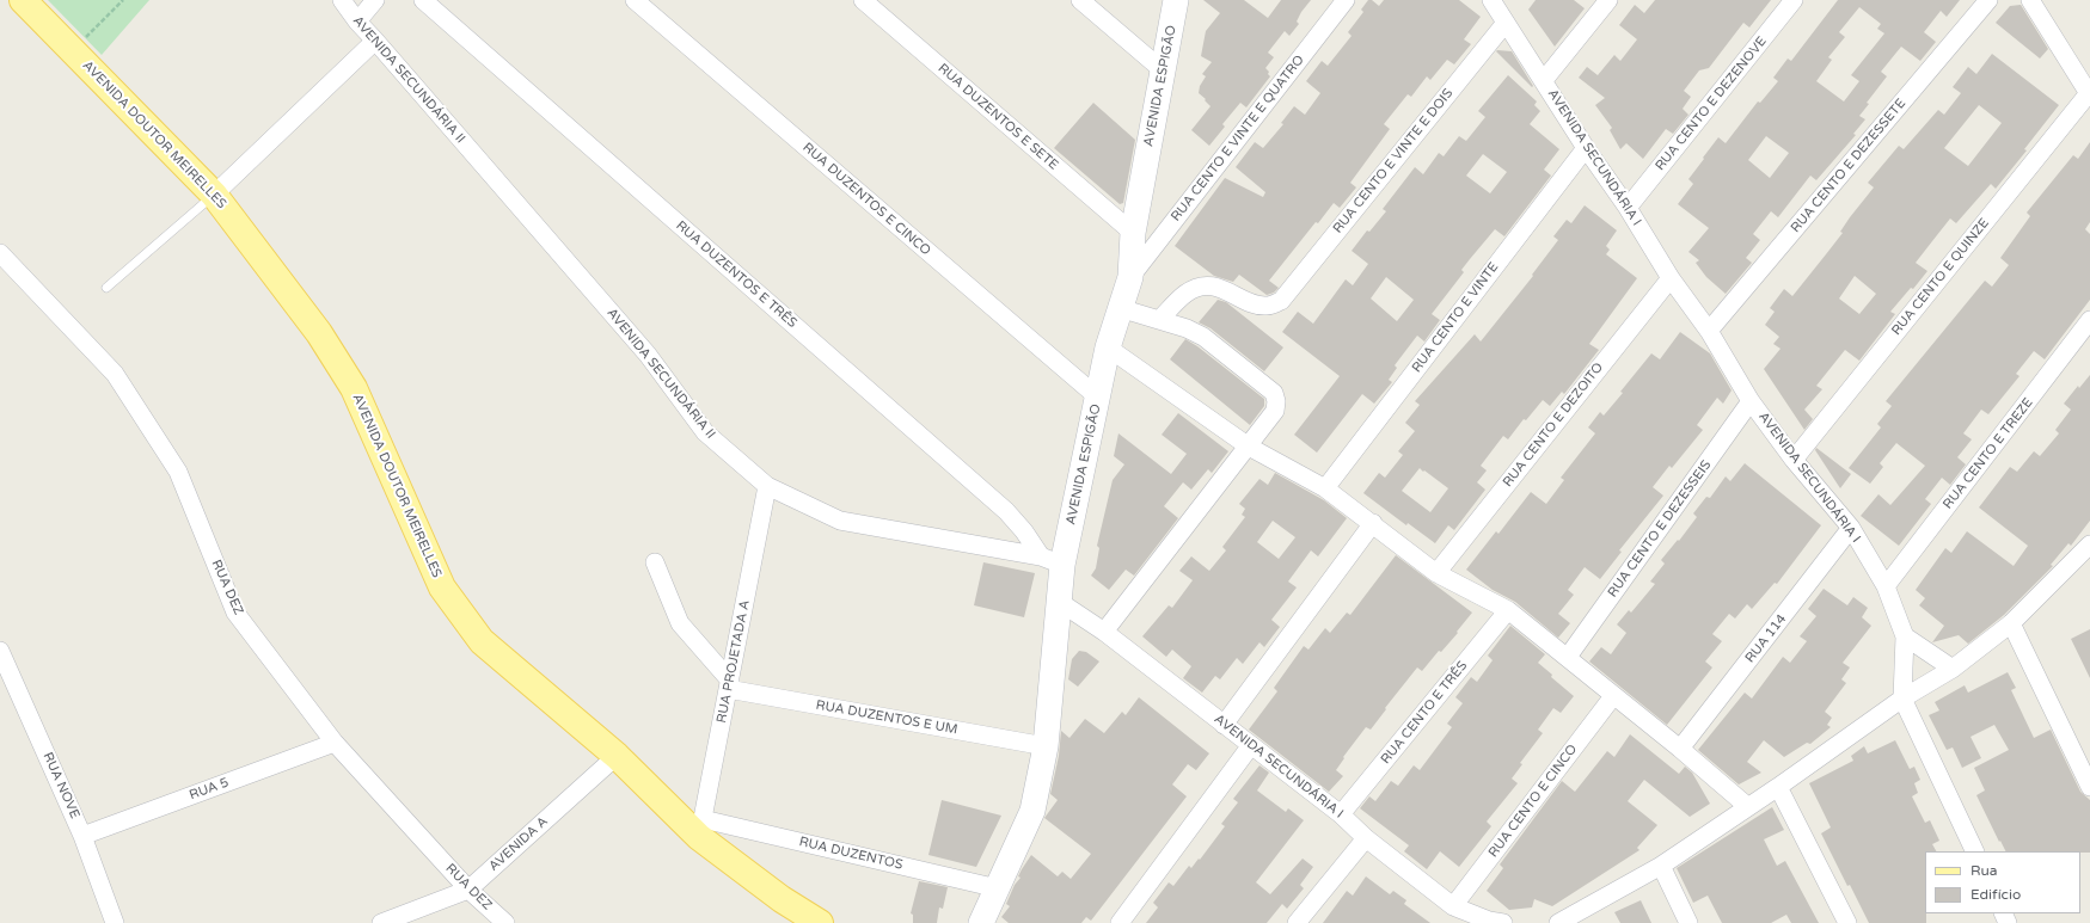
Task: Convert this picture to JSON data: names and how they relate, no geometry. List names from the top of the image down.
{
  "streets": {
    "main road": ["AVENIDA DOUTOR MEIRELLES"],
    "street": [
      "AVENIDA SECUNDÁRIA II",
      "AVENIDA ESPIGÃO",
      "RUA CENTO E DEZENOVE",
      "RUA DUZENTOS E SETE",
      "RUA CENTO E VINTE E QUATRO",
      "AVENIDA SECUNDÁRIA I",
      "RUA CENTO E VINTE E DOIS",
      "RUA CENTO E DEZESSETE",
      "RUA DUZENTOS E CINCO",
      "RUA DUZENTOS E TRÊS",
      "RUA CENTO E QUINZE",
      "RUA CENTO E VINTE",
      "RUA CENTO E DEZOITO",
      "RUA CENTO E TREZE",
      "RUA CENTO E DEZESSEIS",
      "RUA DEZ",
      "RUA 114",
      "RUA PROJETADA A",
      "RUA CENTO E TRÊS",
      "RUA DUZENTOS E UM",
      "RUA NOVE",
      "RUA 5",
      "RUA CENTO E CINCO",
      "AVENIDA A",
      "RUA DUZENTOS"
    ]
  },
  "crossings": [
    ["AVENIDA SECUNDÁRIA II", "AVENIDA ESPIGÃO"],
    ["AVENIDA SECUNDÁRIA II", "RUA DUZENTOS E TRÊS"],
    ["AVENIDA SECUNDÁRIA II", "RUA PROJETADA A"],
    ["AVENIDA ESPIGÃO", "RUA DUZENTOS E SETE"],
    ["AVENIDA ESPIGÃO", "RUA CENTO E VINTE E QUATRO"],
    ["AVENIDA ESPIGÃO", "AVENIDA SECUNDÁRIA I"],
    ["AVENIDA ESPIGÃO", "RUA DUZENTOS E CINCO"],
    ["AVENIDA ESPIGÃO", "RUA DUZENTOS E TRÊS"],
    ["AVENIDA ESPIGÃO", "RUA DUZENTOS E UM"],
    ["AVENIDA ESPIGÃO", "RUA DUZENTOS"],
    ["RUA CENTO E DEZENOVE", "AVENIDA SECUNDÁRIA I"],
    ["AVENIDA DOUTOR MEIRELLES", "RUA PROJETADA A"],
    ["AVENIDA DOUTOR MEIRELLES", "AVENIDA A"],
    ["AVENIDA DOUTOR MEIRELLES", "RUA DUZENTOS"],
    ["AVENIDA SECUNDÁRIA I", "RUA CENTO E VINTE E DOIS"],
    ["AVENIDA SECUNDÁRIA I", "RUA CENTO E DEZESSETE"],
    ["AVENIDA SECUNDÁRIA I", "RUA CENTO E QUINZE"],
    ["AVENIDA SECUNDÁRIA I", "RUA CENTO E VINTE"],
    ["AVENIDA SECUNDÁRIA I", "RUA CENTO E DEZOITO"],
    ["AVENIDA SECUNDÁRIA I", "RUA CENTO E TREZE"],
    ["AVENIDA SECUNDÁRIA I", "RUA CENTO E DEZESSEIS"],
    ["AVENIDA SECUNDÁRIA I", "RUA 114"],
    ["AVENIDA SECUNDÁRIA I", "RUA CENTO E TRÊS"],
    ["AVENIDA SECUNDÁRIA I", "RUA CENTO E CINCO"],
    ["RUA DEZ", "RUA 5"],
    ["RUA DEZ", "AVENIDA A"],
    ["RUA PROJETADA A", "RUA DUZENTOS E UM"],
    ["RUA PROJETADA A", "RUA DUZENTOS"],
    ["RUA NOVE", "RUA 5"]
  ],
  "legend": ["Rua", "Edifício"]
}
